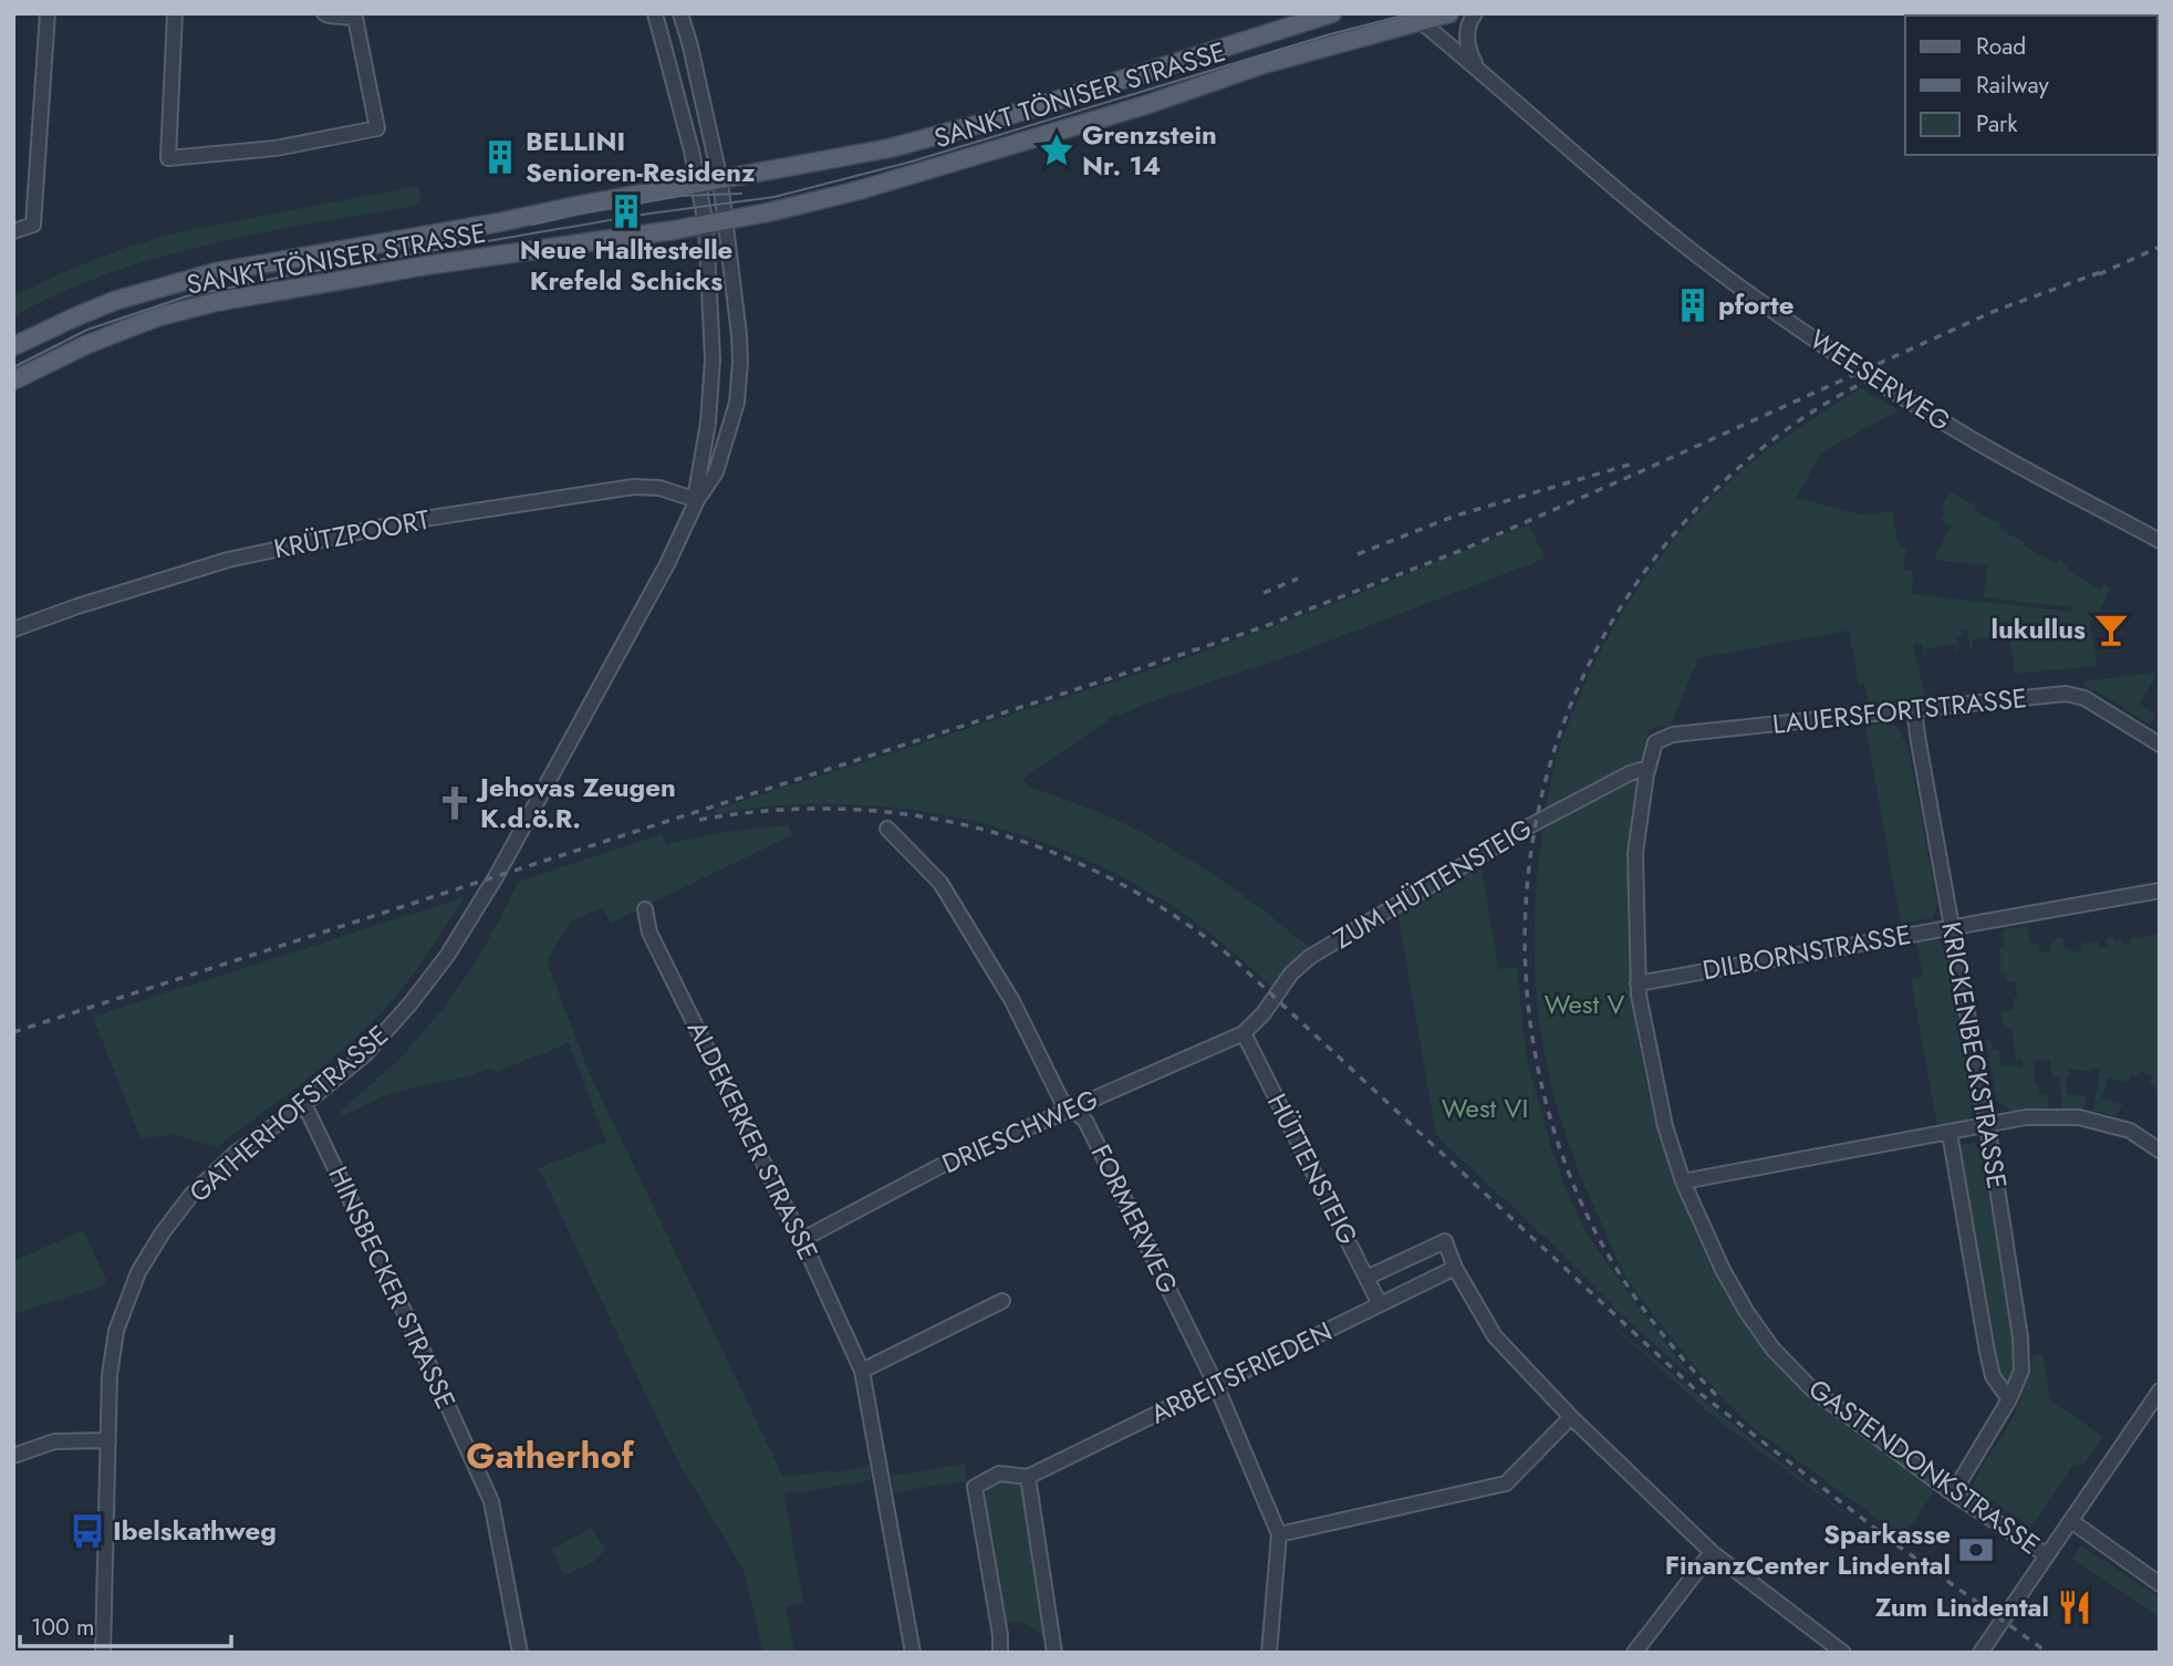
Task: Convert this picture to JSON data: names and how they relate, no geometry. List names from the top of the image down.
{
  "streets": {
    "main road": ["SANKT TÖNISER STRASSE"],
    "street": [
      "WEESERWEG",
      "KRÜTZPOORT",
      "LAUERSFORTSTRASSE",
      "ZUM HÜTTENSTEIG",
      "DILBORNSTRASSE",
      "KRICKENBECKSTRASSE",
      "GATHERHOFSTRASSE",
      "DRIESCHWEG",
      "ALDEKERKER STRASSE",
      "HÜTTENSTEIG",
      "FORMERWEG",
      "HINSBECKER STRASSE",
      "ARBEITSFRIEDEN",
      "GASTENDONKSTRASSE"
    ]
  },
  "crossings": [
    ["SANKT TÖNISER STRASSE", "WEESERWEG"],
    ["SANKT TÖNISER STRASSE", "GATHERHOFSTRASSE"],
    ["KRÜTZPOORT", "GATHERHOFSTRASSE"],
    ["LAUERSFORTSTRASSE", "ZUM HÜTTENSTEIG"],
    ["LAUERSFORTSTRASSE", "KRICKENBECKSTRASSE"],
    ["LAUERSFORTSTRASSE", "GASTENDONKSTRASSE"],
    ["ZUM HÜTTENSTEIG", "DRIESCHWEG"],
    ["ZUM HÜTTENSTEIG", "HÜTTENSTEIG"],
    ["ZUM HÜTTENSTEIG", "GASTENDONKSTRASSE"],
    ["DILBORNSTRASSE", "KRICKENBECKSTRASSE"],
    ["DILBORNSTRASSE", "GASTENDONKSTRASSE"],
    ["KRICKENBECKSTRASSE", "GASTENDONKSTRASSE"],
    ["GATHERHOFSTRASSE", "HINSBECKER STRASSE"],
    ["DRIESCHWEG", "ALDEKERKER STRASSE"],
    ["DRIESCHWEG", "HÜTTENSTEIG"],
    ["DRIESCHWEG", "FORMERWEG"],
    ["HÜTTENSTEIG", "ARBEITSFRIEDEN"],
    ["FORMERWEG", "ARBEITSFRIEDEN"]
  ],
  "districts": ["Gatherhof"],
  "parks": ["West V", "West VI"],
  "places": {
    "place": ["Grenzstein Nr. 14"],
    "building": ["BELLINI Senioren-Residenz", "Neue Halltestelle Krefeld Schicks", "pforte"],
    "bar": ["lukullus"],
    "church": ["Jehovas Zeugen K.d.ö.R."],
    "bus stop": ["Ibelskathweg"],
    "bank": ["Sparkasse FinanzCenter Lindental"],
    "restaurant": ["Zum Lindental"]
  },
  "legend": ["Road", "Railway", "Park"],
  "scale_bar": "100 m"
}
